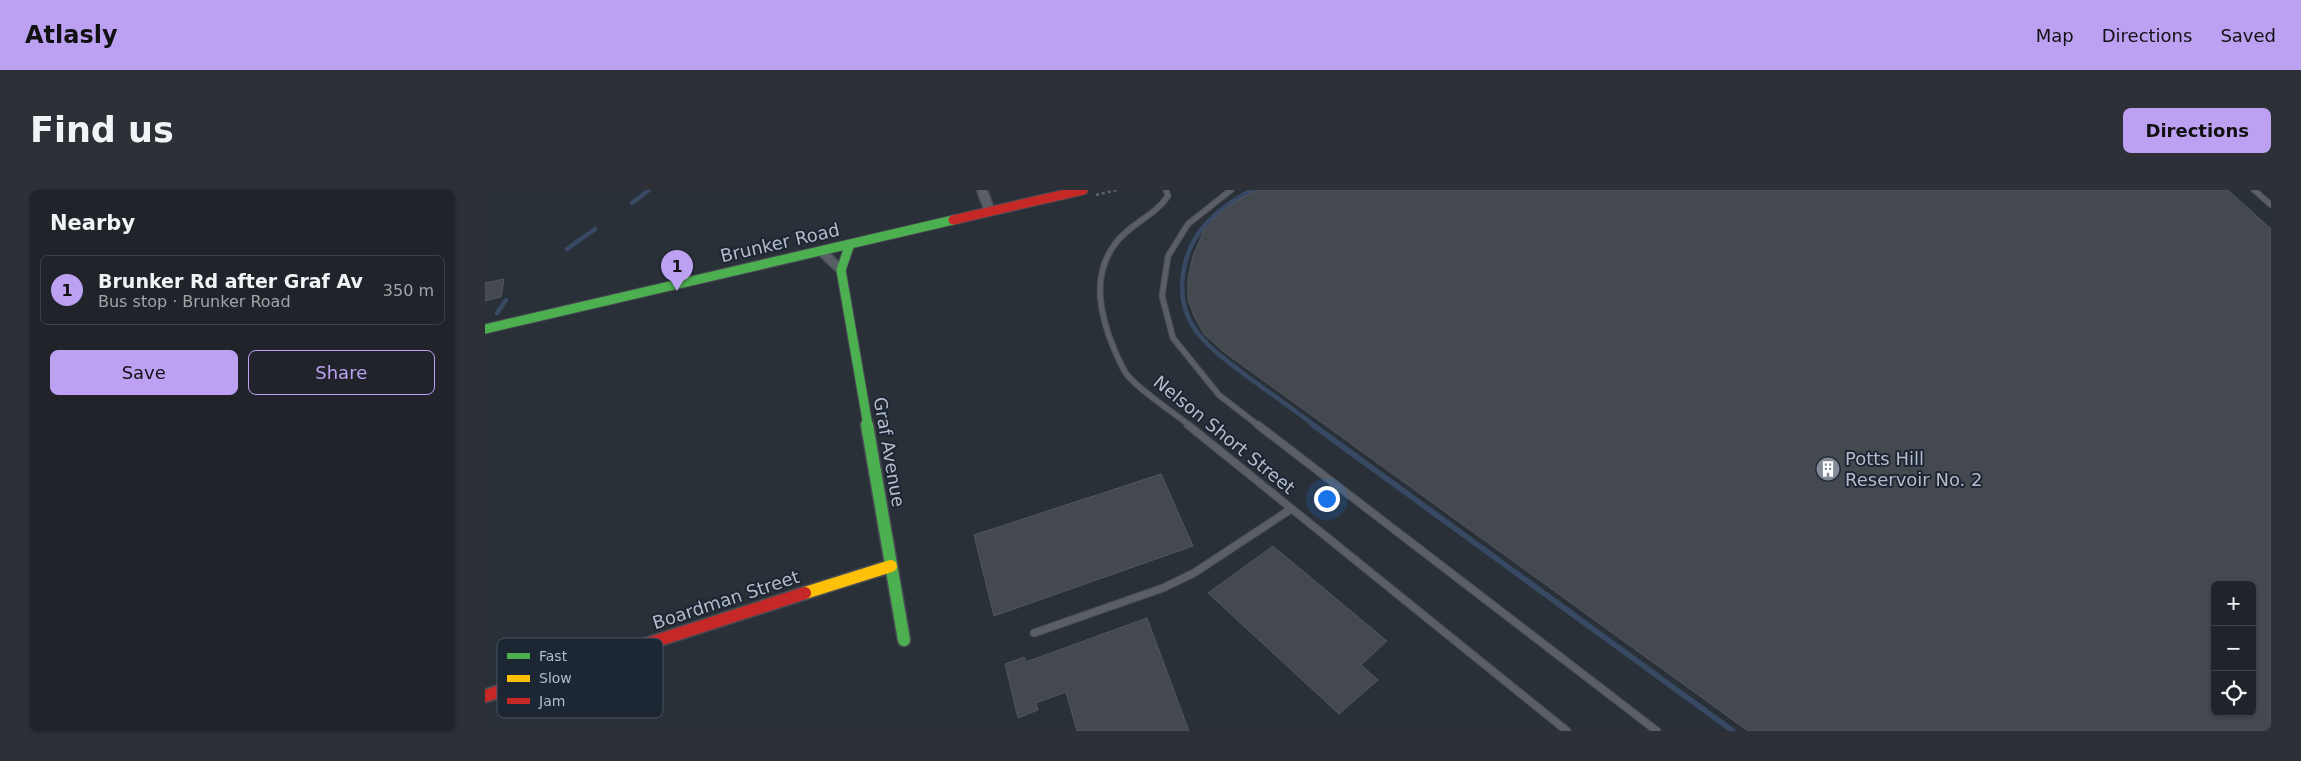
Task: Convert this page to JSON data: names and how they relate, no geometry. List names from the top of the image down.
{
  "streets": {
    "street": ["Brunker Road", "Graf Avenue", "Boardman Street"],
    "lane": ["Nelson Short Street"]
  },
  "crossings": [
    ["Brunker Road", "Graf Avenue"],
    ["Graf Avenue", "Boardman Street"]
  ],
  "places": {
    "building": ["Potts Hill Reservoir No. 2"]
  },
  "legend": ["Fast", "Slow", "Jam"],
  "page": {
    "header": "Atlasly",
    "nav": ["Map", "Directions", "Saved"],
    "buttons": [
      "Directions",
      ["Save", "Share"]
    ],
    "title": "Find us",
    "heading": "Nearby",
    "pins": "1",
    "list": [
      {
        "mark": "1",
        "name": "Brunker Rd after Graf Av",
        "note": "Bus stop · Brunker Road",
        "value": "350 m"
      }
    ],
    "map_buttons": ["+", "−"]
  }
}
